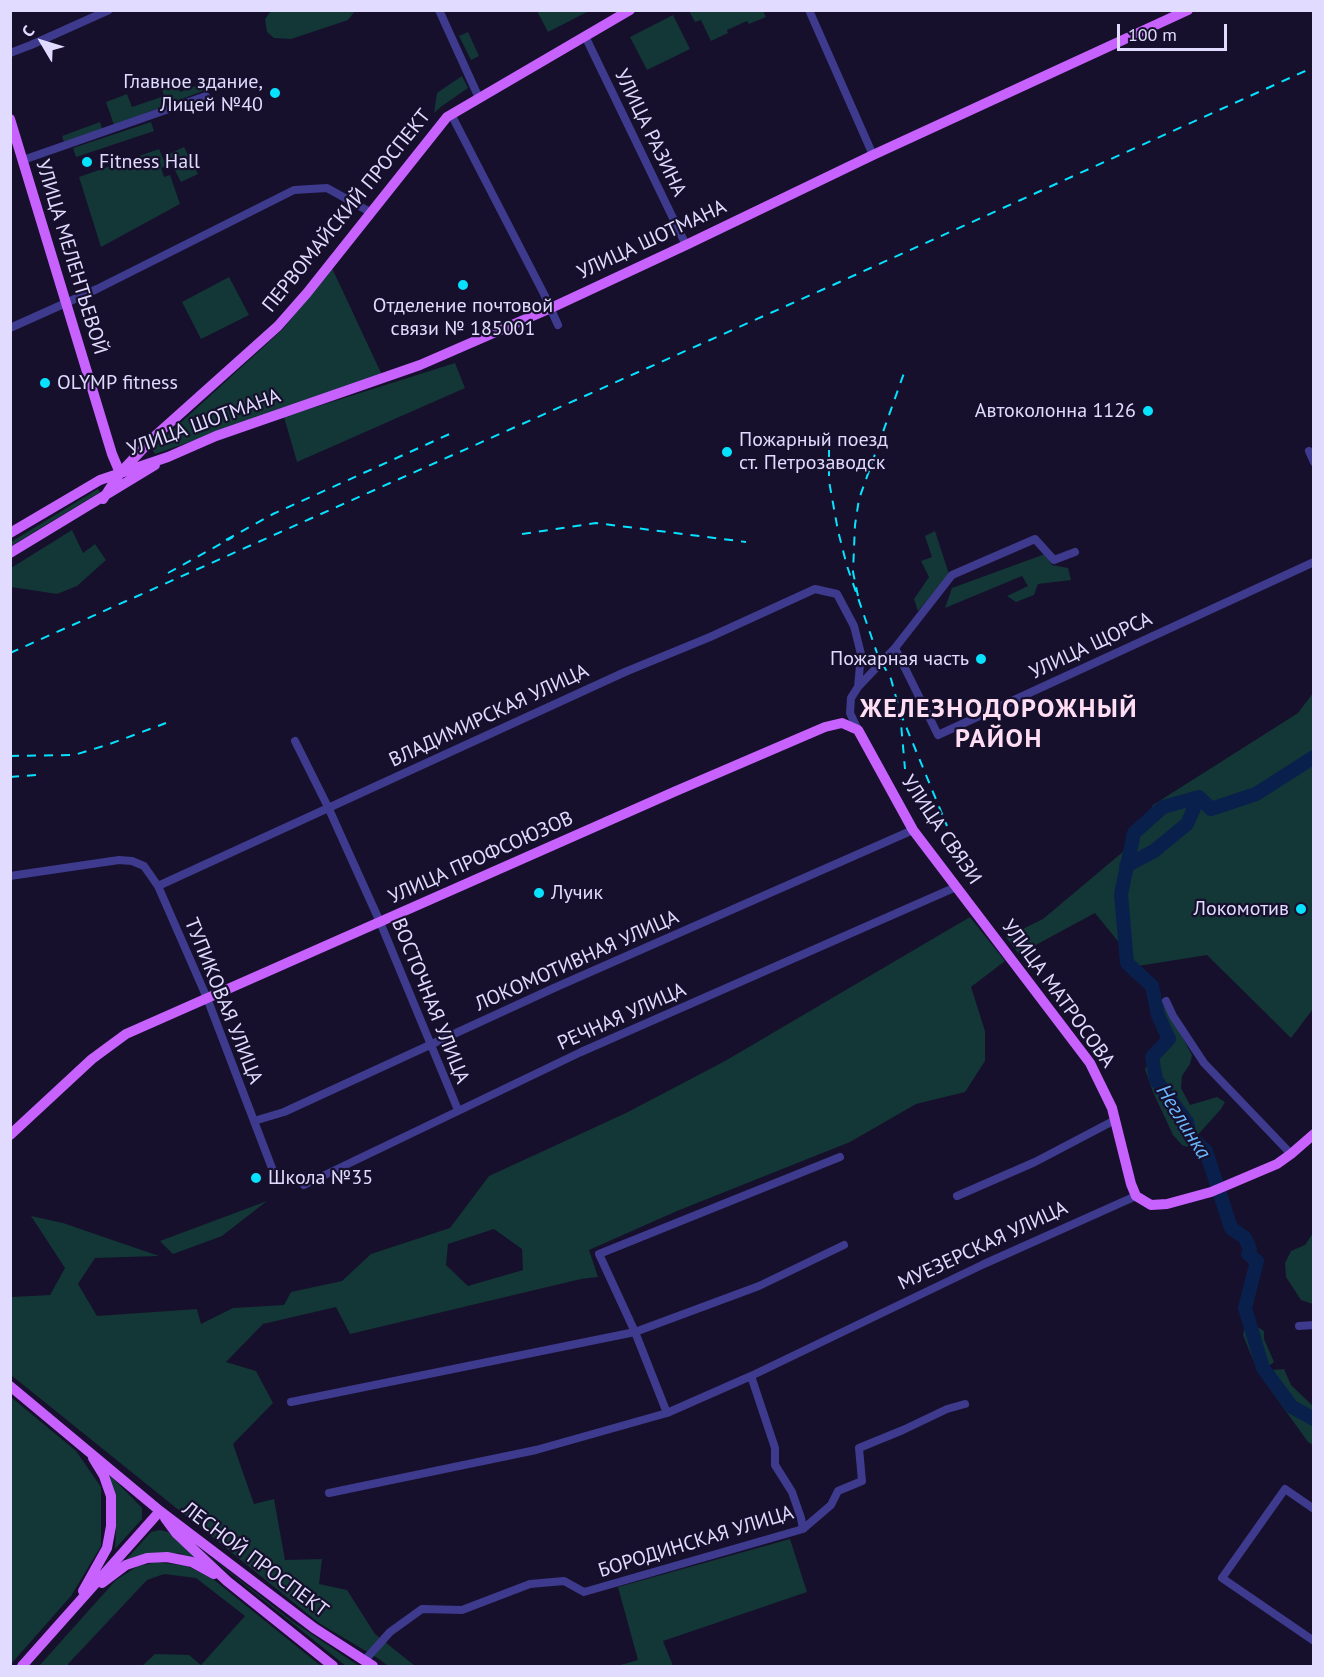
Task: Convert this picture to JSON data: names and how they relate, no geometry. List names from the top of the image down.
{
  "streets": {
    "main road": [
      "ПЕРВОМАЙСКИЙ ПРОСПЕКТ",
      "УЛИЦА ШОТМАНА",
      "УЛИЦА МЕЛЕНТЬЕВОЙ",
      "УЛИЦА СВЯЗИ",
      "УЛИЦА ПРОФСОЮЗОВ",
      "УЛИЦА МАТРОСОВА",
      "ЛЕСНОЙ ПРОСПЕКТ"
    ],
    "street": [
      "УЛИЦА РАЗИНА",
      "УЛИЦА ЩОРСА",
      "ВЛАДИМИРСКАЯ УЛИЦА",
      "ЛОКОМОТИВНАЯ УЛИЦА",
      "ТУПИКОВАЯ УЛИЦА",
      "ВОСТОЧНАЯ УЛИЦА",
      "РЕЧНАЯ УЛИЦА",
      "МУЕЗЕРСКАЯ УЛИЦА",
      "БОРОДИНСКАЯ УЛИЦА"
    ]
  },
  "crossings": [
    ["УЛИЦА РАЗИНА", "ПЕРВОМАЙСКИЙ ПРОСПЕКТ"],
    ["УЛИЦА РАЗИНА", "УЛИЦА ШОТМАНА"],
    ["ПЕРВОМАЙСКИЙ ПРОСПЕКТ", "УЛИЦА ШОТМАНА"],
    ["ПЕРВОМАЙСКИЙ ПРОСПЕКТ", "УЛИЦА МЕЛЕНТЬЕВОЙ"],
    ["УЛИЦА ШОТМАНА", "УЛИЦА МЕЛЕНТЬЕВОЙ"],
    ["ВЛАДИМИРСКАЯ УЛИЦА", "ТУПИКОВАЯ УЛИЦА"],
    ["ВЛАДИМИРСКАЯ УЛИЦА", "ВОСТОЧНАЯ УЛИЦА"],
    ["УЛИЦА СВЯЗИ", "УЛИЦА ПРОФСОЮЗОВ"],
    ["УЛИЦА СВЯЗИ", "ЛОКОМОТИВНАЯ УЛИЦА"],
    ["УЛИЦА СВЯЗИ", "УЛИЦА МАТРОСОВА"],
    ["УЛИЦА СВЯЗИ", "РЕЧНАЯ УЛИЦА"],
    ["УЛИЦА ПРОФСОЮЗОВ", "ТУПИКОВАЯ УЛИЦА"],
    ["УЛИЦА ПРОФСОЮЗОВ", "ВОСТОЧНАЯ УЛИЦА"],
    ["ЛОКОМОТИВНАЯ УЛИЦА", "ТУПИКОВАЯ УЛИЦА"],
    ["ЛОКОМОТИВНАЯ УЛИЦА", "ВОСТОЧНАЯ УЛИЦА"],
    ["УЛИЦА МАТРОСОВА", "МУЕЗЕРСКАЯ УЛИЦА"],
    ["ВОСТОЧНАЯ УЛИЦА", "РЕЧНАЯ УЛИЦА"],
    ["БОРОДИНСКАЯ УЛИЦА", "ЛЕСНОЙ ПРОСПЕКТ"]
  ],
  "districts": ["ЖЕЛЕЗНОДОРОЖНЫЙ РАЙОН"],
  "water": ["Неглинка"],
  "places": [
    "Главное здание, Лицей №40",
    "Fitness Hall",
    "Отделение почтовой связи № 185001",
    "OLYMP fitness",
    "Автоколонна 1126",
    "Пожарный поезд ст. Петрозаводск",
    "Пожарная часть",
    "Лучик",
    "Локомотив",
    "Школа №35"
  ],
  "scale_bar": "100 m",
  "north": "top left"
}
